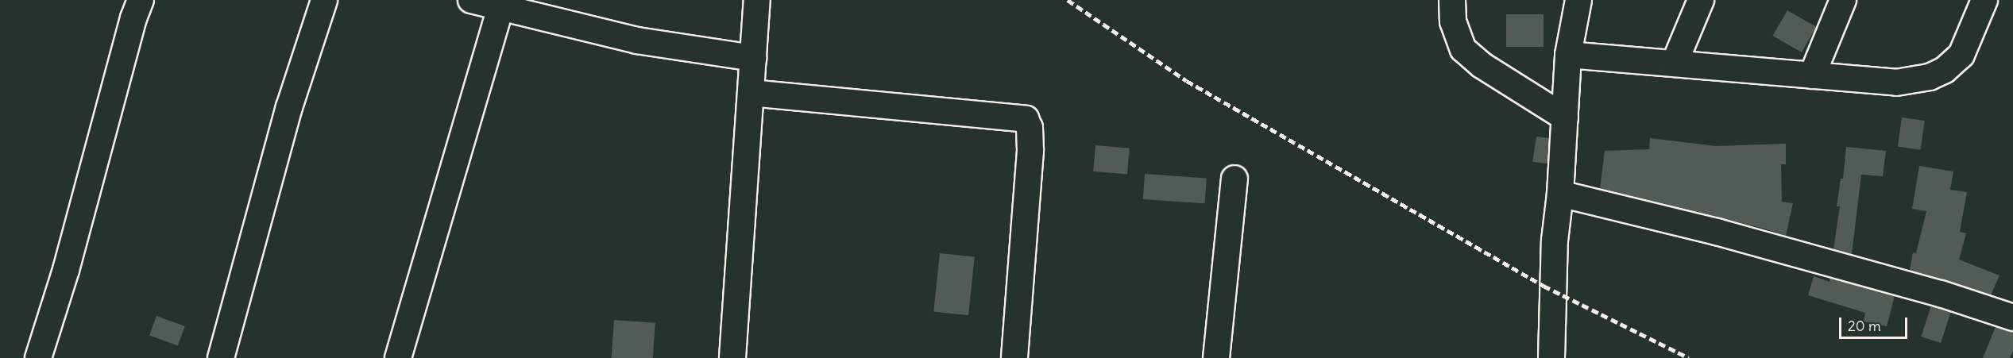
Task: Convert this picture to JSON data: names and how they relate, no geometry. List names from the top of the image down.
{
  "scale_bar": "20 m"
}
